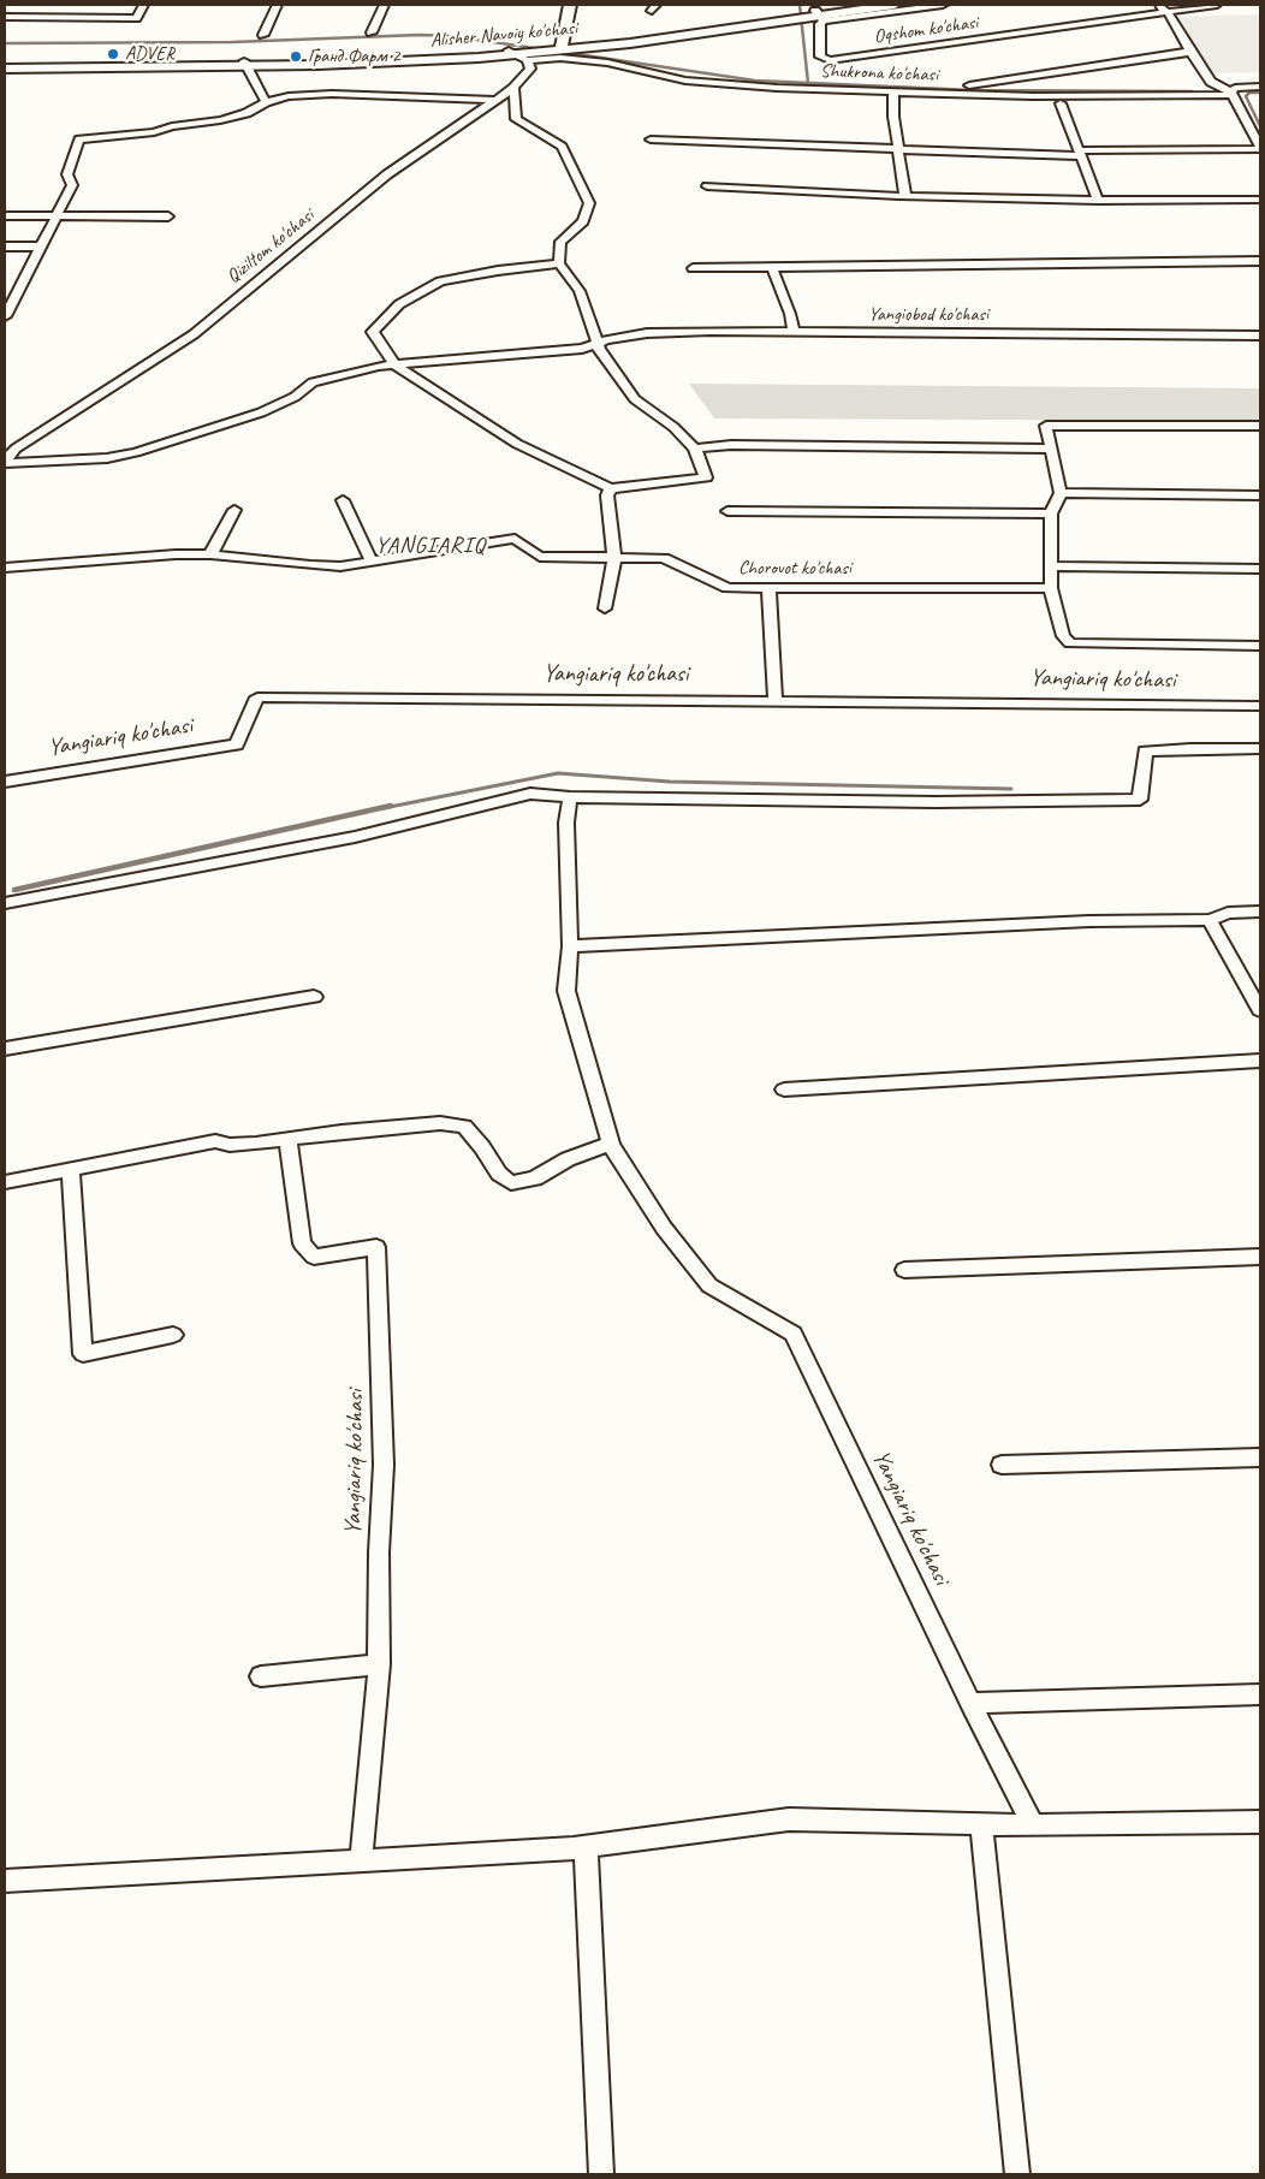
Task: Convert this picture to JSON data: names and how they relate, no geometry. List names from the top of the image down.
{
  "streets": {
    "main road": ["Alisher Navoiy ko'chasi"],
    "street": [
      "Oqshom ko'chasi",
      "Shukrona ko'chasi",
      "Qiziltom ko'chasi",
      "Yangiobod ko'chasi",
      "Chorovot ko'chasi",
      "Yangiariq ko'chasi"
    ]
  },
  "crossings": [
    ["Oqshom ko'chasi", "Alisher Navoiy ko'chasi"],
    ["Alisher Navoiy ko'chasi", "Shukrona ko'chasi"],
    ["Alisher Navoiy ko'chasi", "Qiziltom ko'chasi"],
    ["Shukrona ko'chasi", "Qiziltom ko'chasi"],
    ["Qiziltom ko'chasi", "Yangiobod ko'chasi"]
  ],
  "districts": ["YANGIARIQ"],
  "places": ["ADVER", "Гранд Фарм 2"]
}
